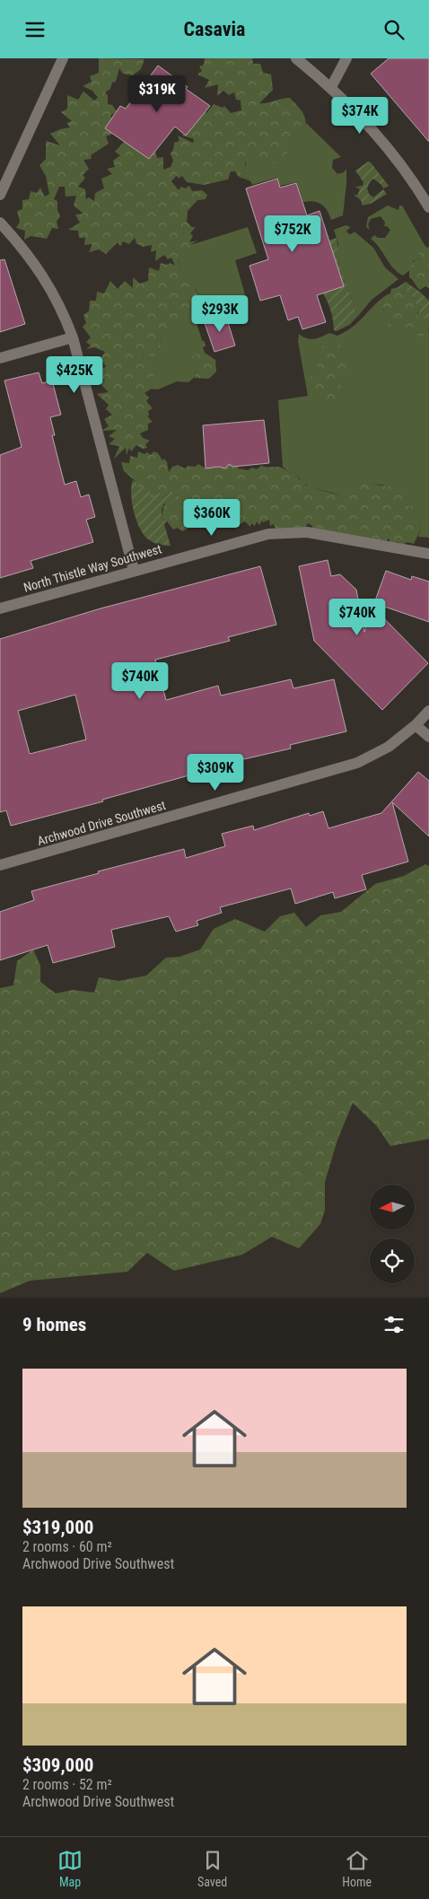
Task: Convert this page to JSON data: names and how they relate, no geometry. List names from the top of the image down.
{
  "streets": {
    "street": ["North Thistle Way Southwest", "Archwood Drive Southwest"]
  },
  "north": "left",
  "page": {
    "header": "Casavia",
    "price": [
      "$319K",
      "$374K",
      "$752K",
      "$293K",
      "$425K",
      "$360K",
      "$740K",
      "$740K",
      "$309K"
    ],
    "heading": "9 homes",
    "list": [
      {
        "name": "$319,000",
        "note": "2 rooms · 60 m² · Archwood Drive Southwest"
      },
      {
        "name": "$309,000",
        "note": "2 rooms · 52 m² · Archwood Drive Southwest"
      }
    ],
    "tabs": ["Map", "Saved", "Home"]
  }
}
